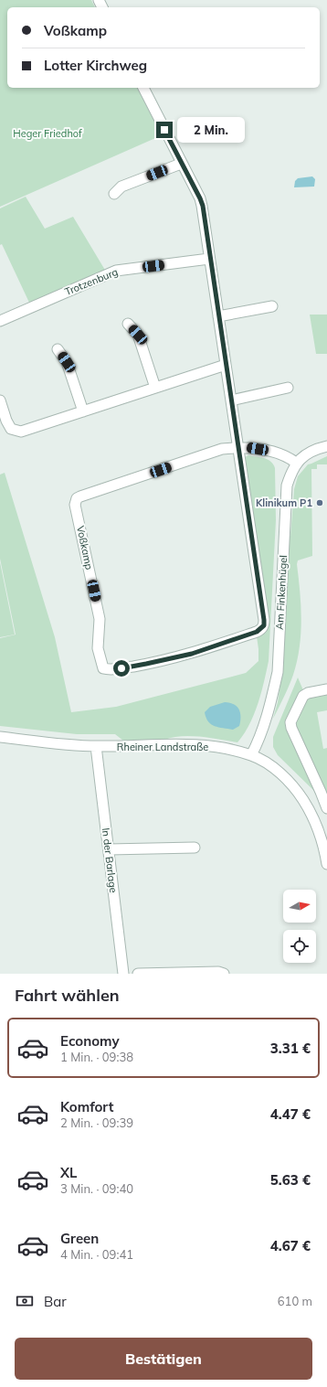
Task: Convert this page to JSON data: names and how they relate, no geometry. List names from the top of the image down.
{
  "streets": {
    "street": [
      "Trotzenburg",
      "Voßkamp",
      "Am Finkenhügel",
      "Rheiner Landstraße",
      "In der Barlage"
    ]
  },
  "crossings": [
    ["Am Finkenhügel", "Rheiner Landstraße"],
    ["Rheiner Landstraße", "In der Barlage"]
  ],
  "parks": ["Heger Friedhof"],
  "places": ["Klinikum P1"],
  "north": "right",
  "page": {
    "banner": ["Voßkamp", "Lotter Kirchweg"],
    "bubble": "2 Min.",
    "heading": "Fahrt wählen",
    "list": [
      {
        "name": "Economy",
        "note": "1 Min. · 09:38",
        "value": "3.31 €"
      },
      {
        "name": "Komfort",
        "note": "2 Min. · 09:39",
        "value": "4.47 €"
      },
      {
        "name": "XL",
        "note": "3 Min. · 09:40",
        "value": "5.63 €"
      },
      {
        "name": "Green",
        "note": "4 Min. · 09:41",
        "value": "4.67 €"
      }
    ],
    "pay": ["Bar", "610 m"],
    "buttons": "Bestätigen"
  }
}
